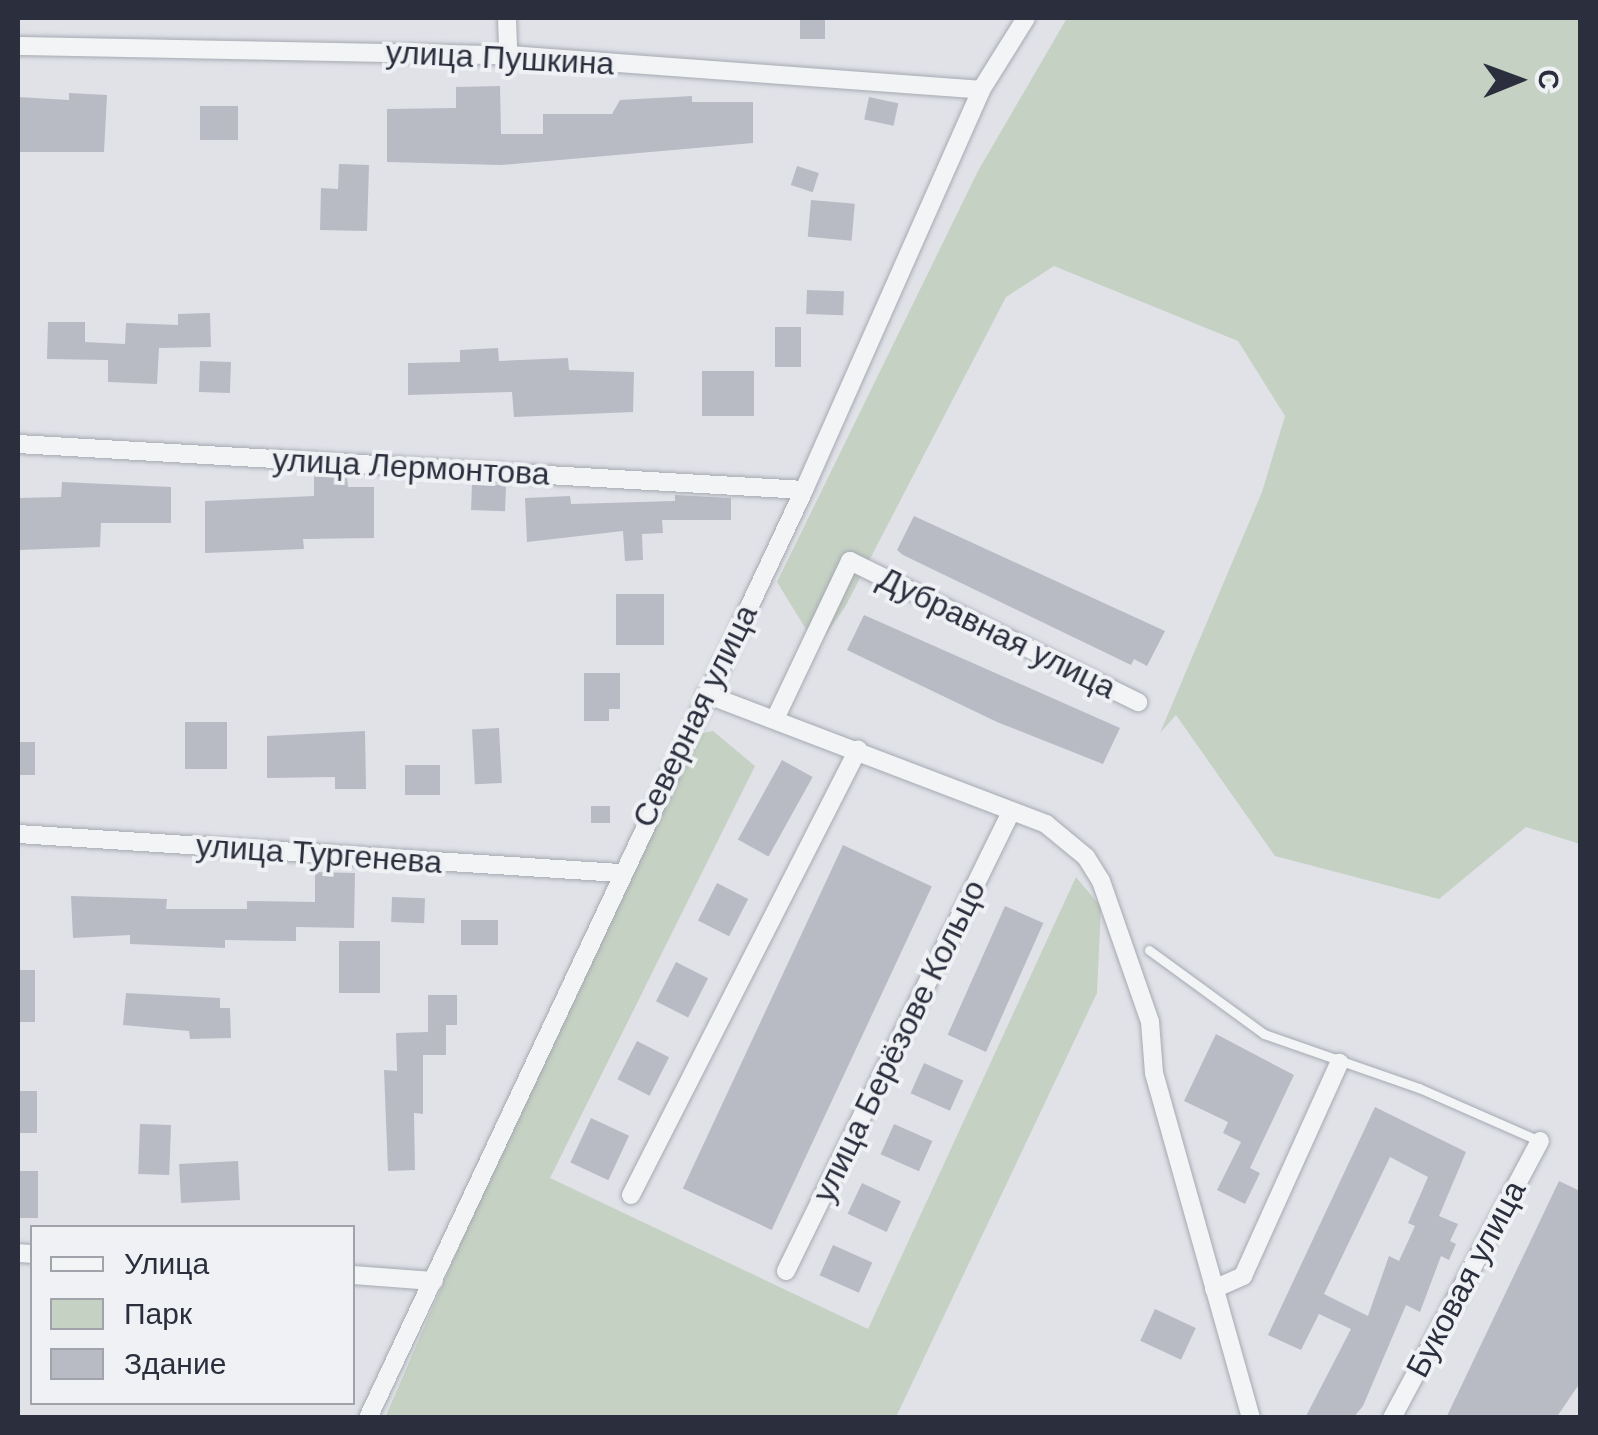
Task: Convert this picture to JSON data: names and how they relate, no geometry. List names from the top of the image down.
{
  "streets": {
    "street": [
      "улица Пушкина",
      "улица Лермонтова",
      "Дубравная улица",
      "Северная улица",
      "улица Тургенева",
      "улица Берёзове Кольцо",
      "Буковая улица"
    ]
  },
  "crossings": [
    ["улица Пушкина", "Северная улица"],
    ["улица Лермонтова", "Северная улица"],
    ["Северная улица", "улица Тургенева"]
  ],
  "legend": ["Улица", "Парк", "Здание"],
  "north": "right"
}
